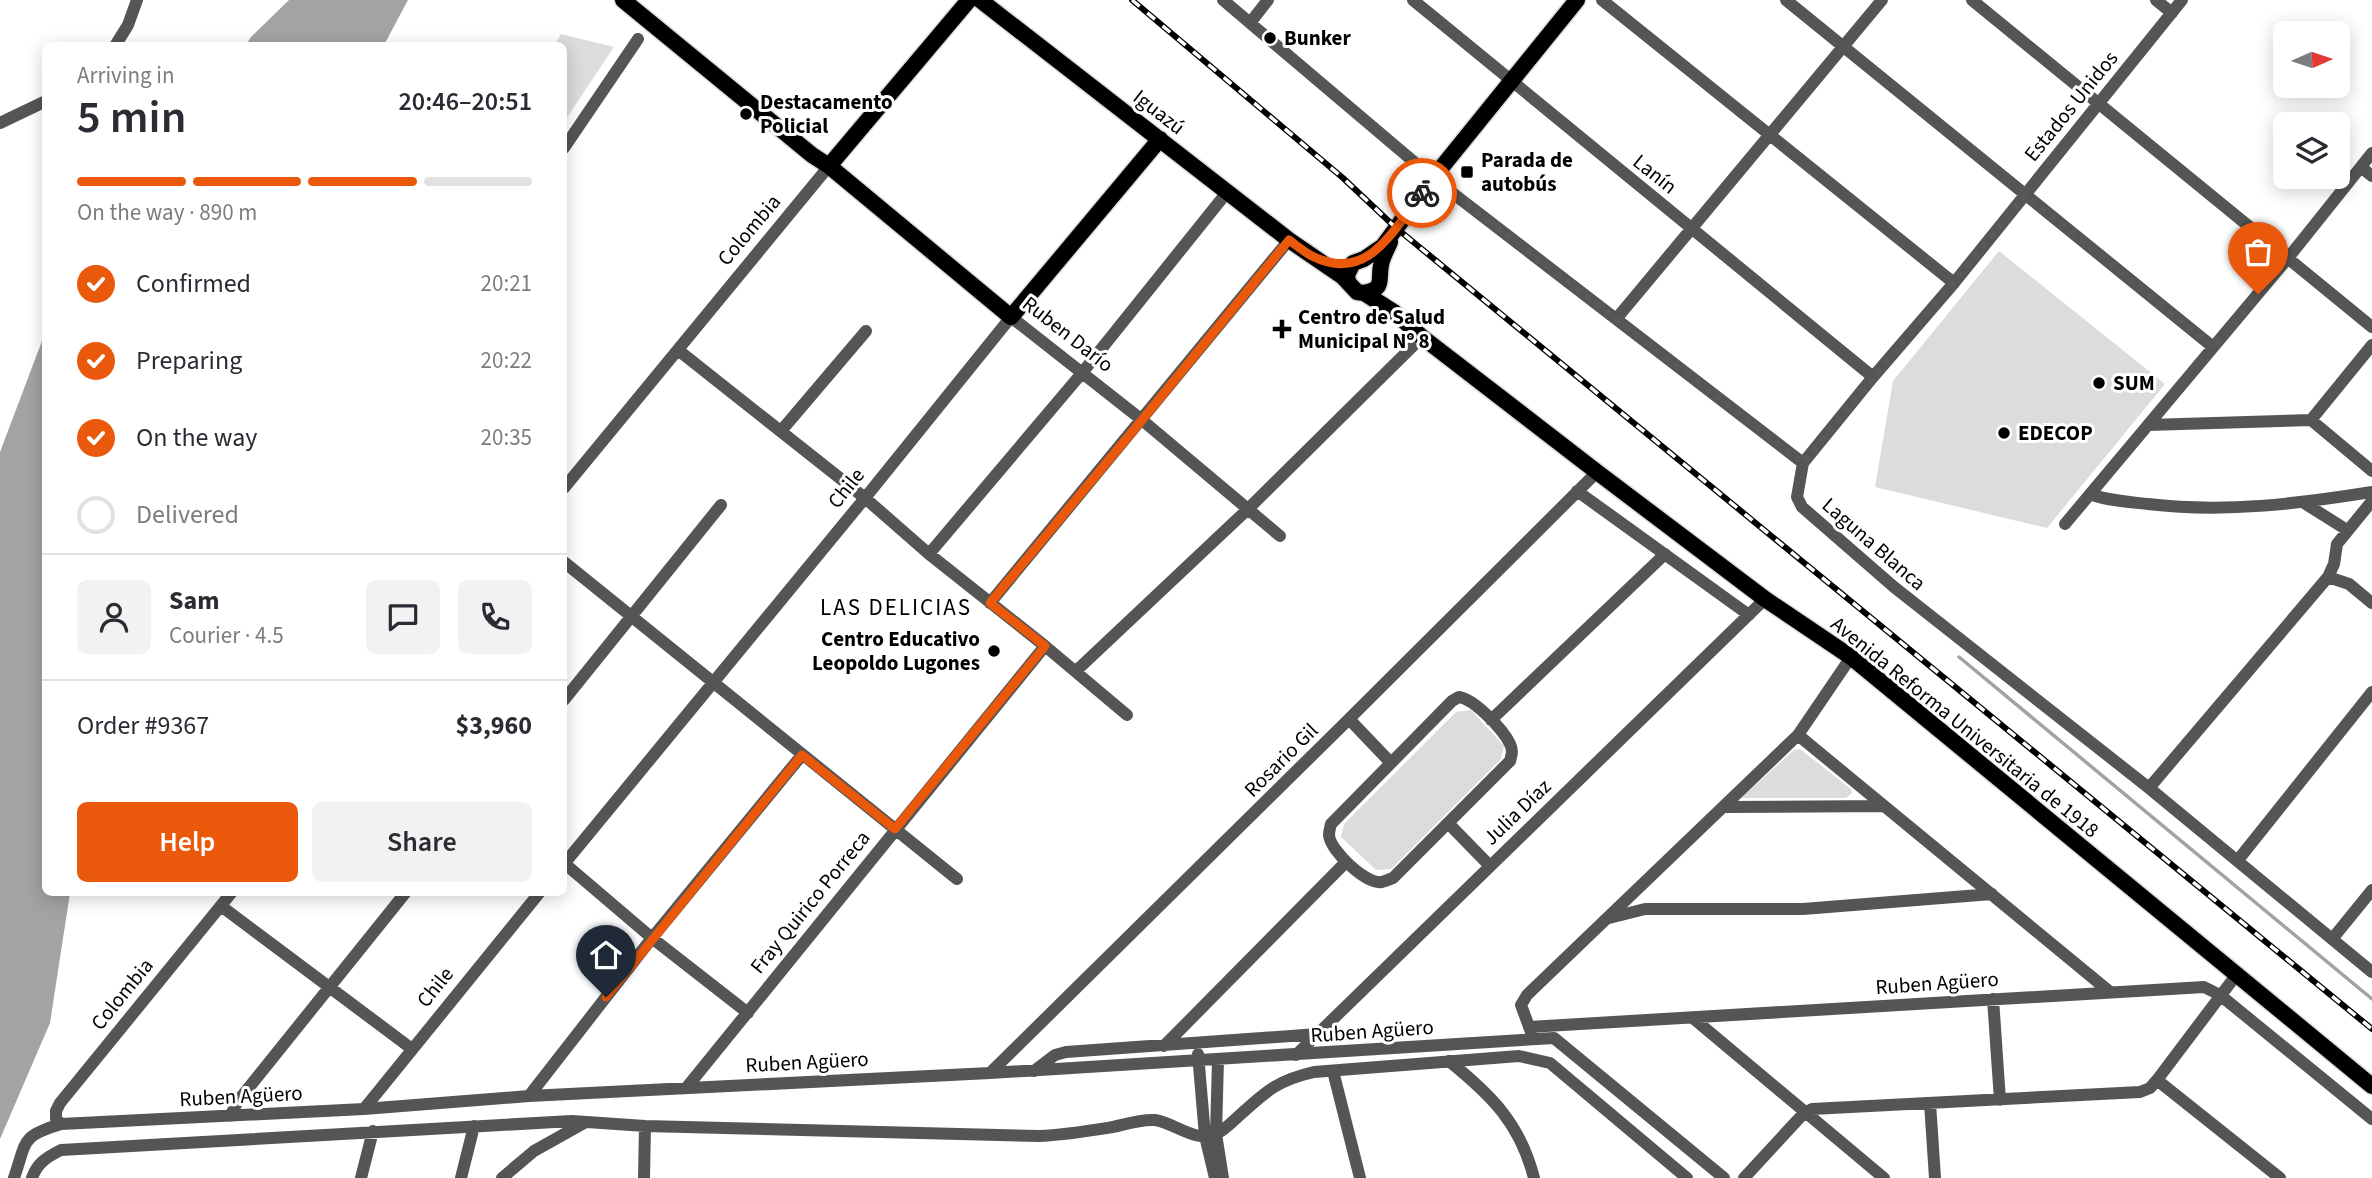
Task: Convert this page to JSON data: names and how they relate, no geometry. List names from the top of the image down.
{
  "streets": {
    "main road": [
      "Iguazú",
      "Colombia",
      "Ruben Darío",
      "Chile",
      "Avenida Reforma Universitaria de 1918"
    ],
    "street": [
      "Estados Unidos",
      "Lanín",
      "Laguna Blanca",
      "Rosario Gil",
      "Julia Díaz",
      "Fray Quirico Porreca",
      "Ruben Agüero"
    ]
  },
  "crossings": [
    ["Estados Unidos", "Lanín"],
    ["Estados Unidos", "Laguna Blanca"],
    ["Iguazú", "Chile"],
    ["Colombia", "Ruben Darío"],
    ["Colombia", "Ruben Agüero"],
    ["Ruben Darío", "Chile"],
    ["Chile", "Ruben Agüero"],
    ["Avenida Reforma Universitaria de 1918", "Rosario Gil"],
    ["Avenida Reforma Universitaria de 1918", "Julia Díaz"],
    ["Rosario Gil", "Ruben Agüero"],
    ["Julia Díaz", "Ruben Agüero"],
    ["Fray Quirico Porreca", "Ruben Agüero"]
  ],
  "districts": ["LAS DELICIAS"],
  "places": {
    "other": [
      "Bunker",
      "Destacamento Policial",
      "SUM",
      "EDECOP",
      "Centro Educativo Leopoldo Lugones"
    ],
    "transit": ["Parada de autobús"],
    "health": ["Centro de Salud Municipal Nº 8"]
  },
  "north": "right",
  "page": {
    "heading": ["5 min", "Arriving in", "20:46–20:51"],
    "panel": [
      "Sam",
      "Courier · 4.5",
      "Order #9367",
      "$3,960"
    ],
    "bar": "On the way · 890 m",
    "list": [
      ["Confirmed", "20:21"],
      ["Preparing", "20:22"],
      ["On the way", "20:35"],
      "Delivered"
    ],
    "buttons": ["Help", "Share"]
  }
}
